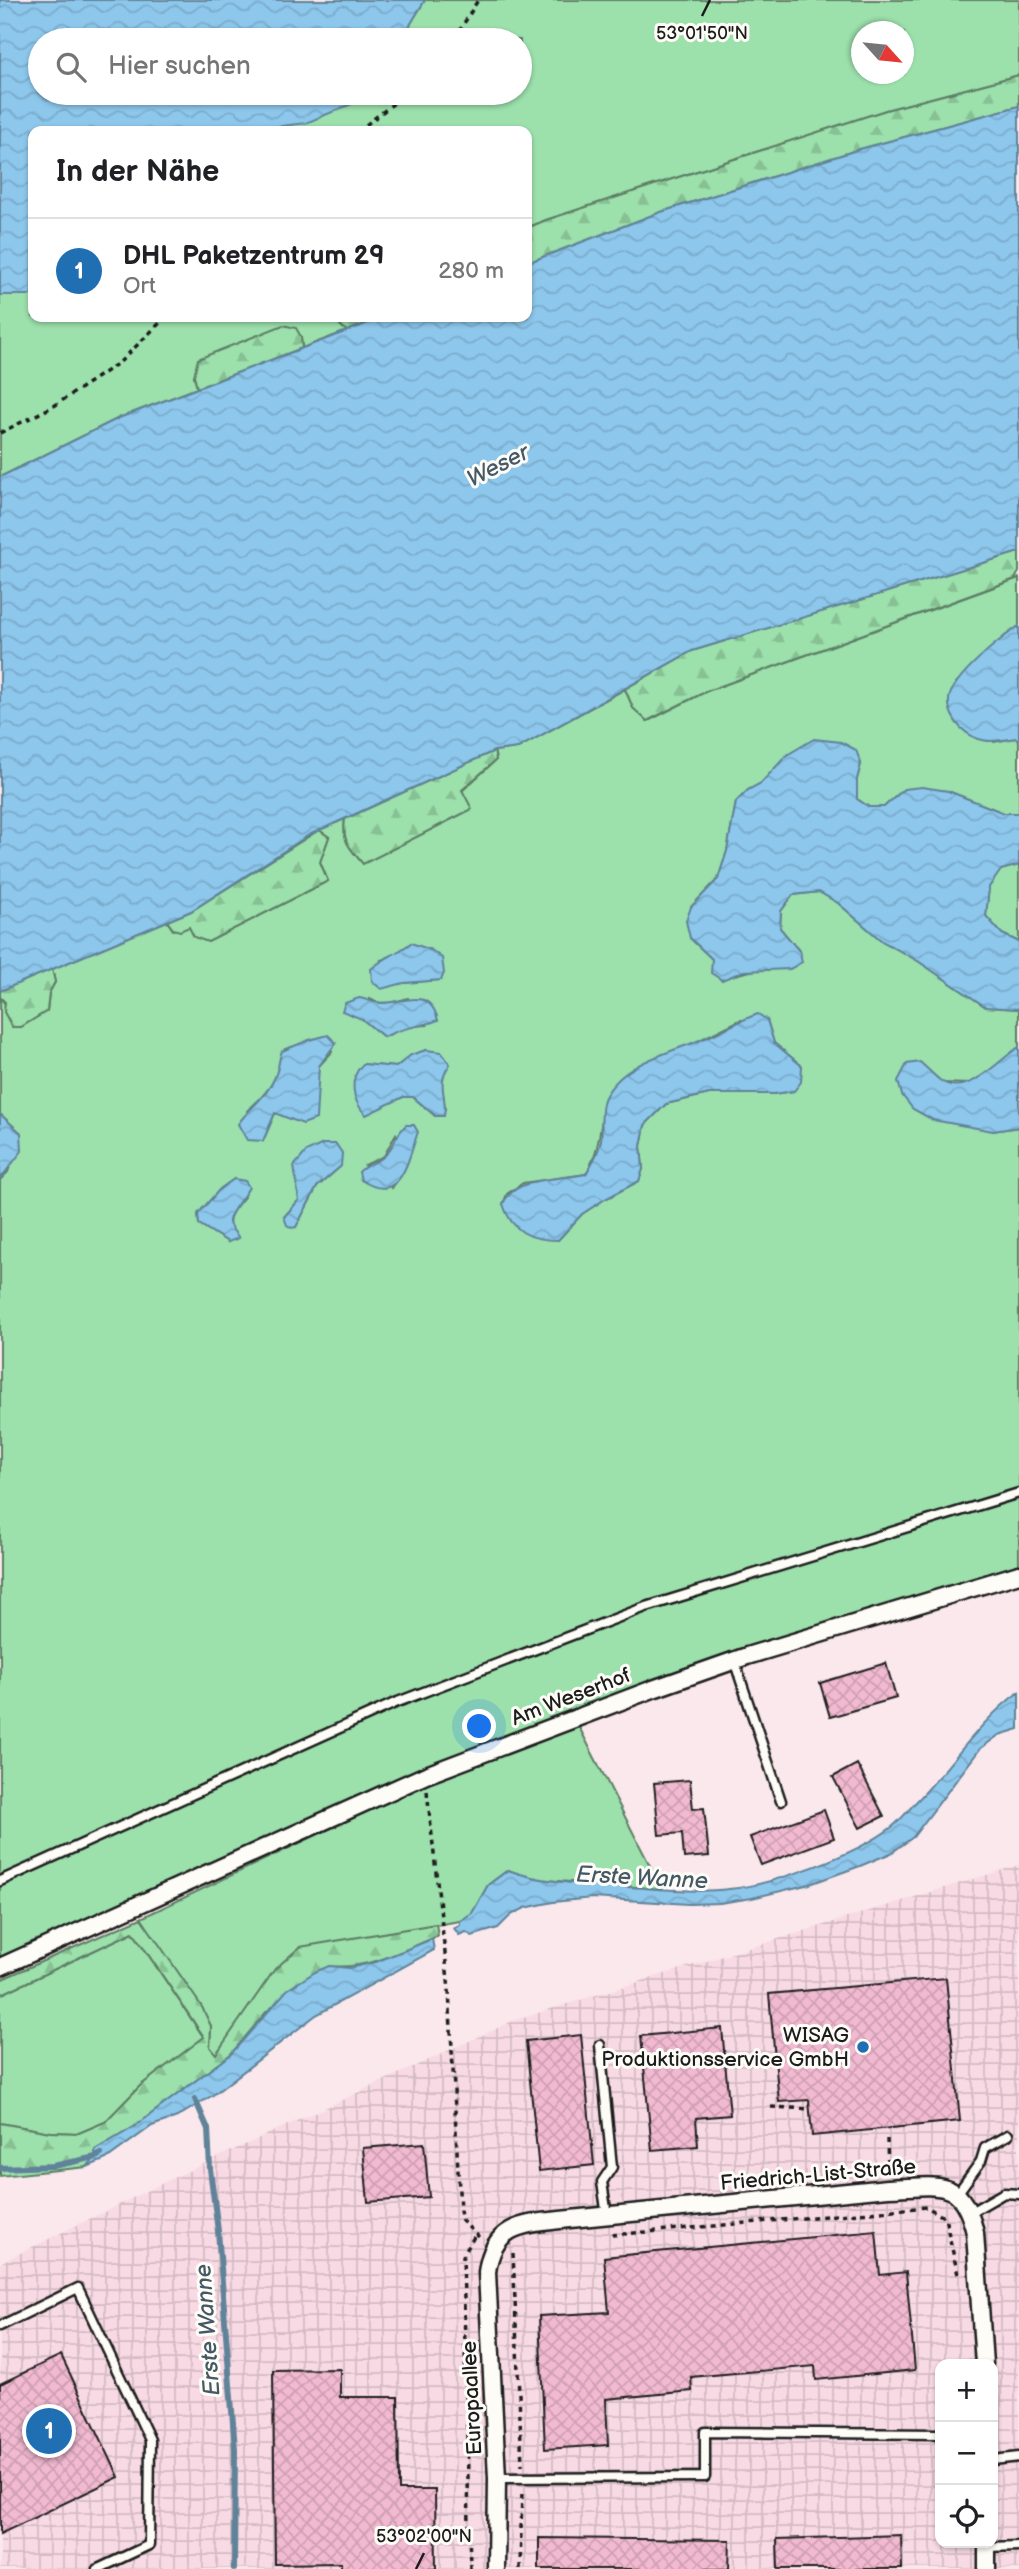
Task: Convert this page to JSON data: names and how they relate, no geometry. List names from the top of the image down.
{
  "streets": {
    "street": ["Am Weserhof", "Friedrich-List-Straße", "Europaallee"]
  },
  "water": ["Weser", "Erste Wanne"],
  "places": ["WISAG Produktionsservice GmbH"],
  "north": "bottom right",
  "page": {
    "search": "Hier suchen",
    "heading": "In der Nähe",
    "list": [
      {
        "mark": "1",
        "name": "DHL Paketzentrum 29",
        "note": "Ort",
        "value": "280 m"
      }
    ],
    "map_buttons": ["+", "−"],
    "pins": "1"
  },
  "coordinates": ["53°01'50\"N", "53°02'00\"N"]
}
